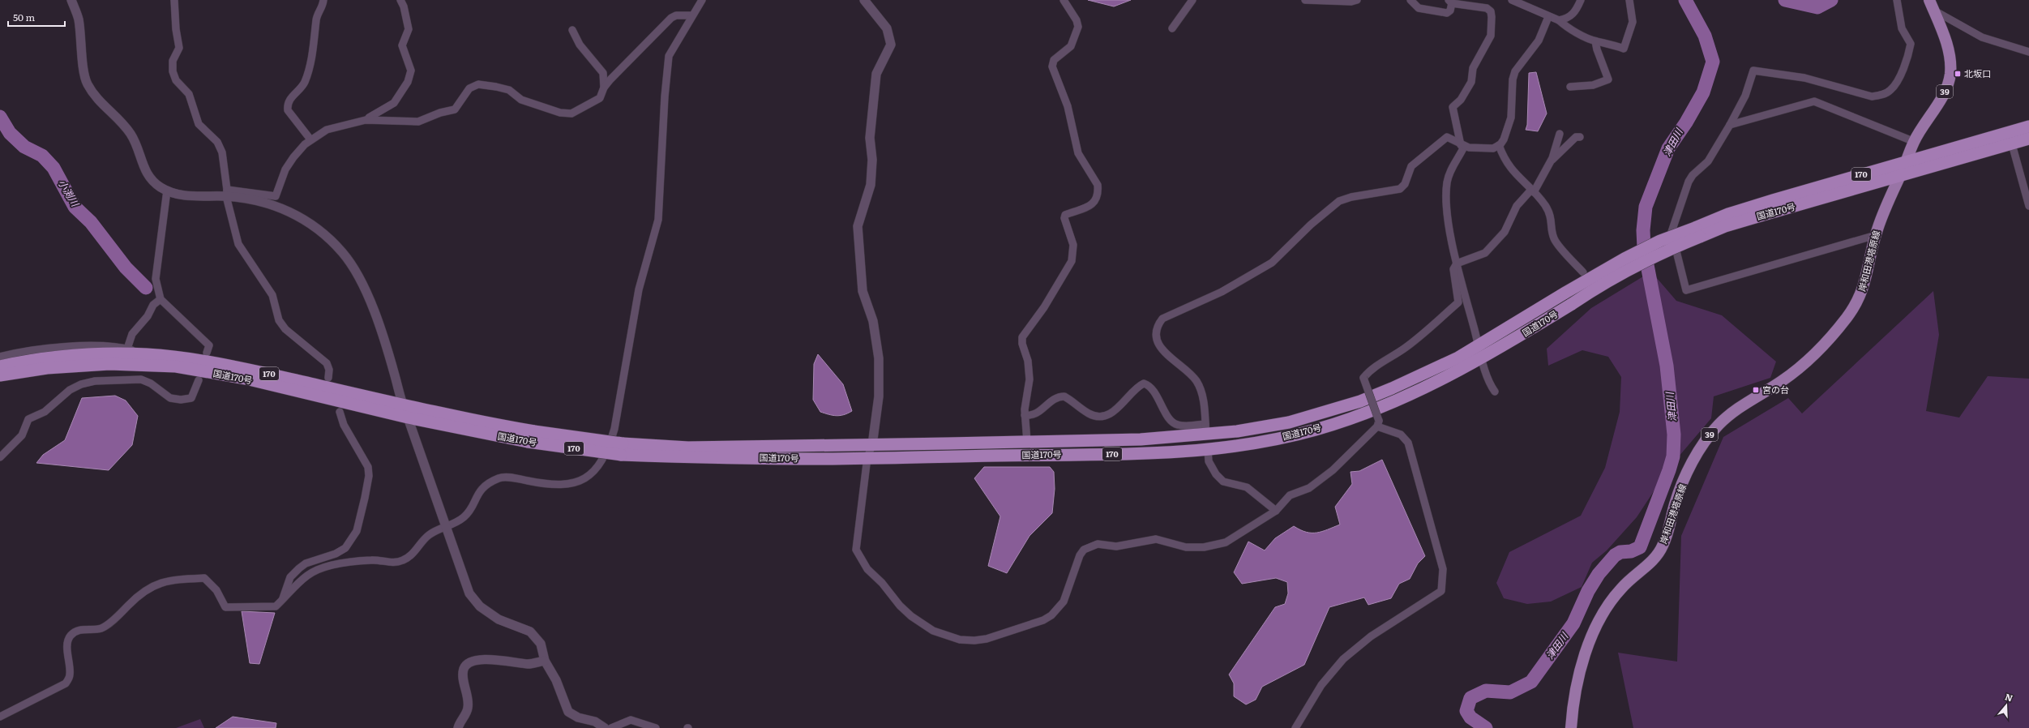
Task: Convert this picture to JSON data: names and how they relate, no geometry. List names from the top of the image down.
{
  "streets": {
    "highway": ["170", "国道170号"],
    "main road": ["39", "岸和田港塔原線"]
  },
  "crossings": [
    ["国道170号", "岸和田港塔原線"]
  ],
  "water": ["津田川", "小渕川"],
  "places": {
    "transit": ["北坂口", "宮の台"]
  },
  "scale_bar": "50 m",
  "north": "top"
}
